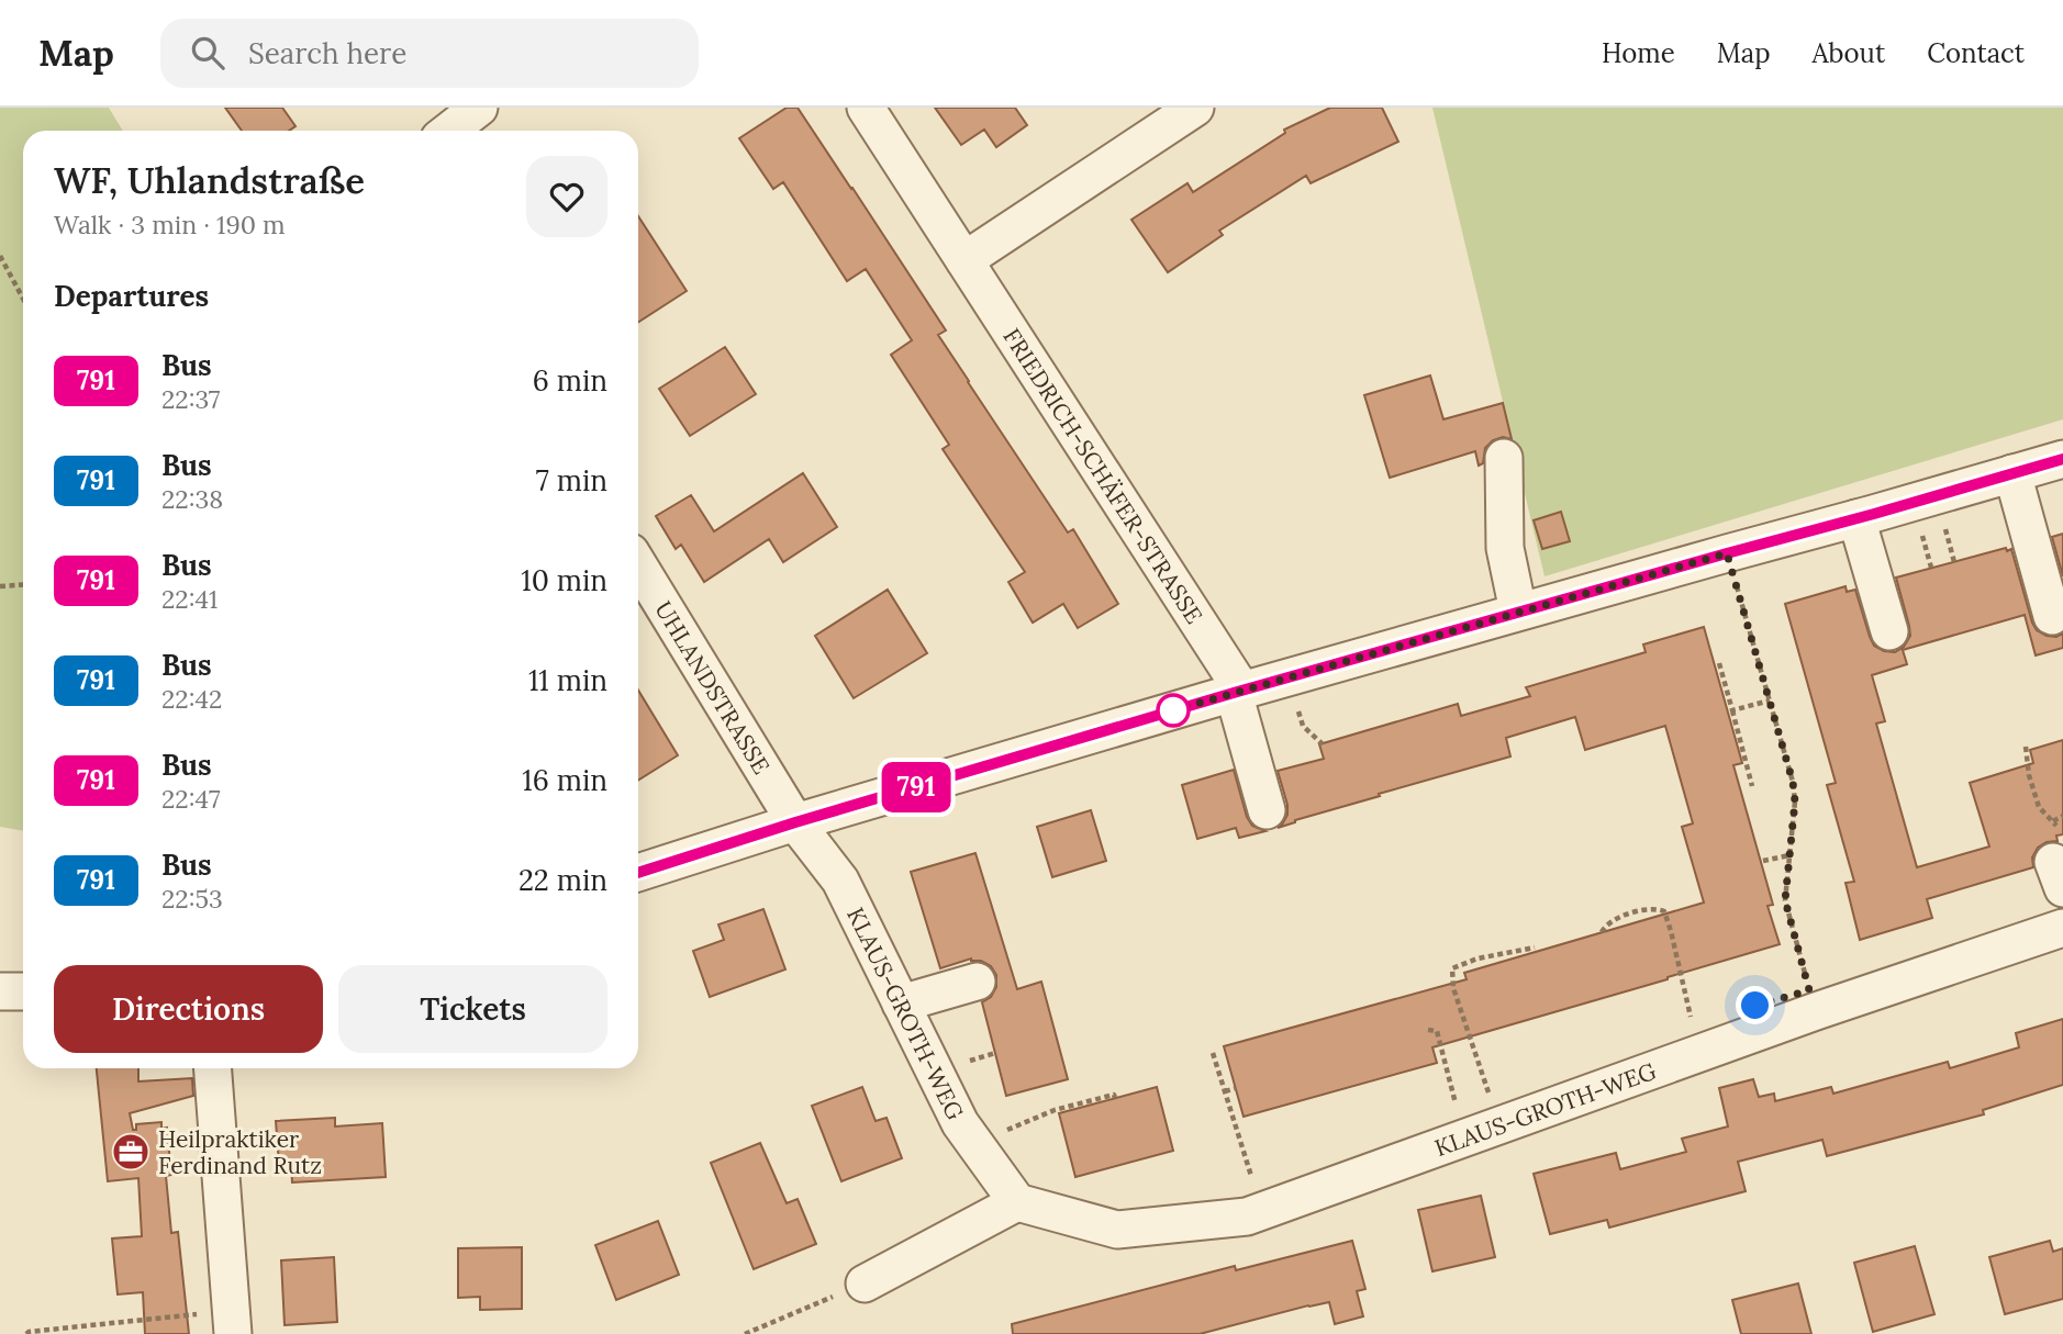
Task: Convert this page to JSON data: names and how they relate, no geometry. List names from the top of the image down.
{
  "streets": {
    "street": ["FRIEDRICH-SCHÄFER-STRASSE", "UHLANDSTRASSE", "KLAUS-GROTH-WEG"]
  },
  "crossings": [
    ["UHLANDSTRASSE", "KLAUS-GROTH-WEG"]
  ],
  "places": {
    "office": ["Heilpraktiker Ferdinand Rutz"]
  },
  "lines": ["bus line 791"],
  "page": {
    "header": "Map",
    "search": "Search here",
    "nav": [
      "Home",
      "Map",
      "About",
      "Contact"
    ],
    "on_map": "791",
    "heading": [
      ["WF, Uhlandstraße", "Walk · 3 min · 190 m"],
      "Departures"
    ],
    "list": [
      {
        "mark": "791",
        "name": "Bus",
        "note": "22:37",
        "value": "6 min"
      },
      {
        "mark": "791",
        "name": "Bus",
        "note": "22:38",
        "value": "7 min"
      },
      {
        "mark": "791",
        "name": "Bus",
        "note": "22:41",
        "value": "10 min"
      },
      {
        "mark": "791",
        "name": "Bus",
        "note": "22:42",
        "value": "11 min"
      },
      {
        "mark": "791",
        "name": "Bus",
        "note": "22:47",
        "value": "16 min"
      },
      {
        "mark": "791",
        "name": "Bus",
        "note": "22:53",
        "value": "22 min"
      }
    ],
    "buttons": ["Directions", "Tickets"]
  }
}
